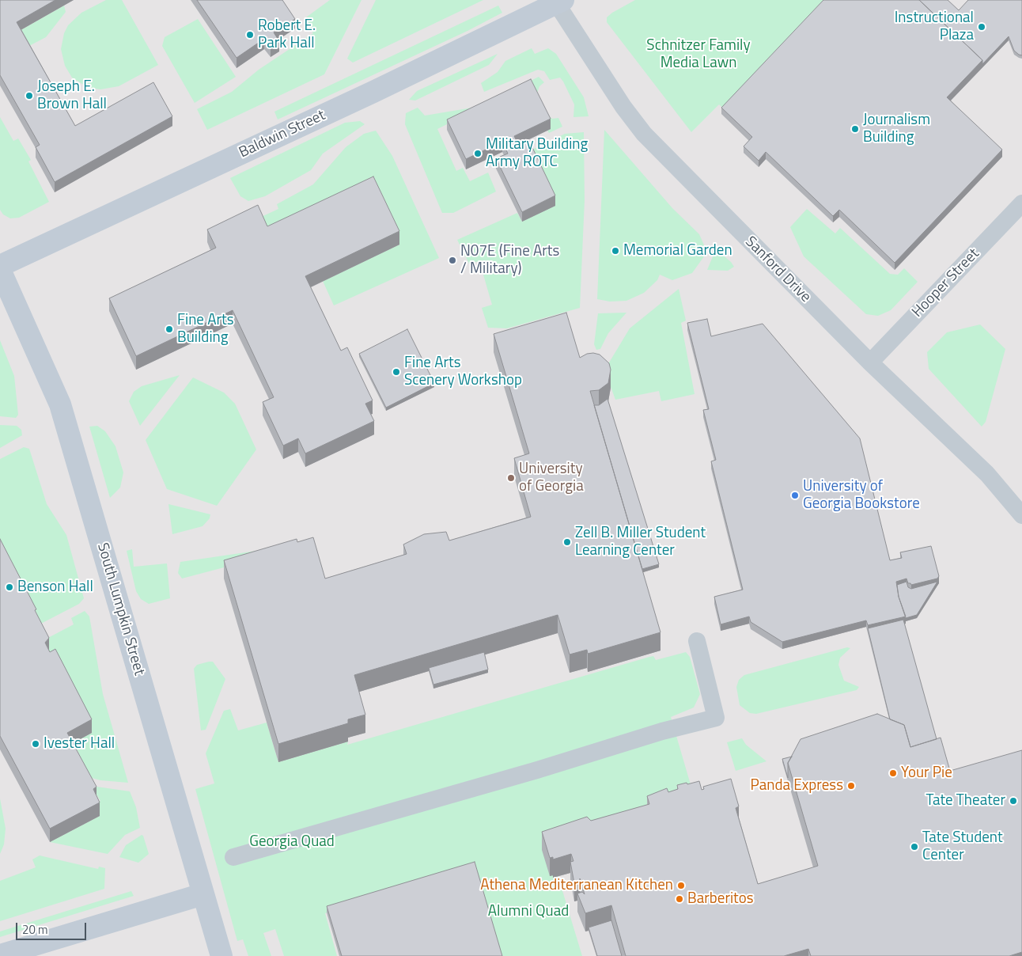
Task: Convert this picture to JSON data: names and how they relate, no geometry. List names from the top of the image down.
{
  "streets": {
    "main road": ["Baldwin Street", "South Lumpkin Street"],
    "street": ["Sanford Drive", "Hooper Street"]
  },
  "crossings": [
    ["Baldwin Street", "Sanford Drive"],
    ["Sanford Drive", "Hooper Street"]
  ],
  "parks": ["Schnitzer Family Media Lawn", "Georgia Quad", "Alumni Quad"],
  "places": [
    "Instructional Plaza",
    "Robert E. Park Hall",
    "Joseph E. Brown Hall",
    "Journalism Building",
    "Military Building Army ROTC",
    "Memorial Garden",
    "N07E (Fine Arts / Military)",
    "Fine Arts Building",
    "Fine Arts Scenery Workshop",
    "University of Georgia",
    "University of Georgia Bookstore",
    "Zell B. Miller Student Learning Center",
    "Benson Hall",
    "Ivester Hall",
    "Your Pie",
    "Panda Express",
    "Tate Theater",
    "Tate Student Center",
    "Athena Mediterranean Kitchen",
    "Barberitos"
  ],
  "scale_bar": "20 m"
}
